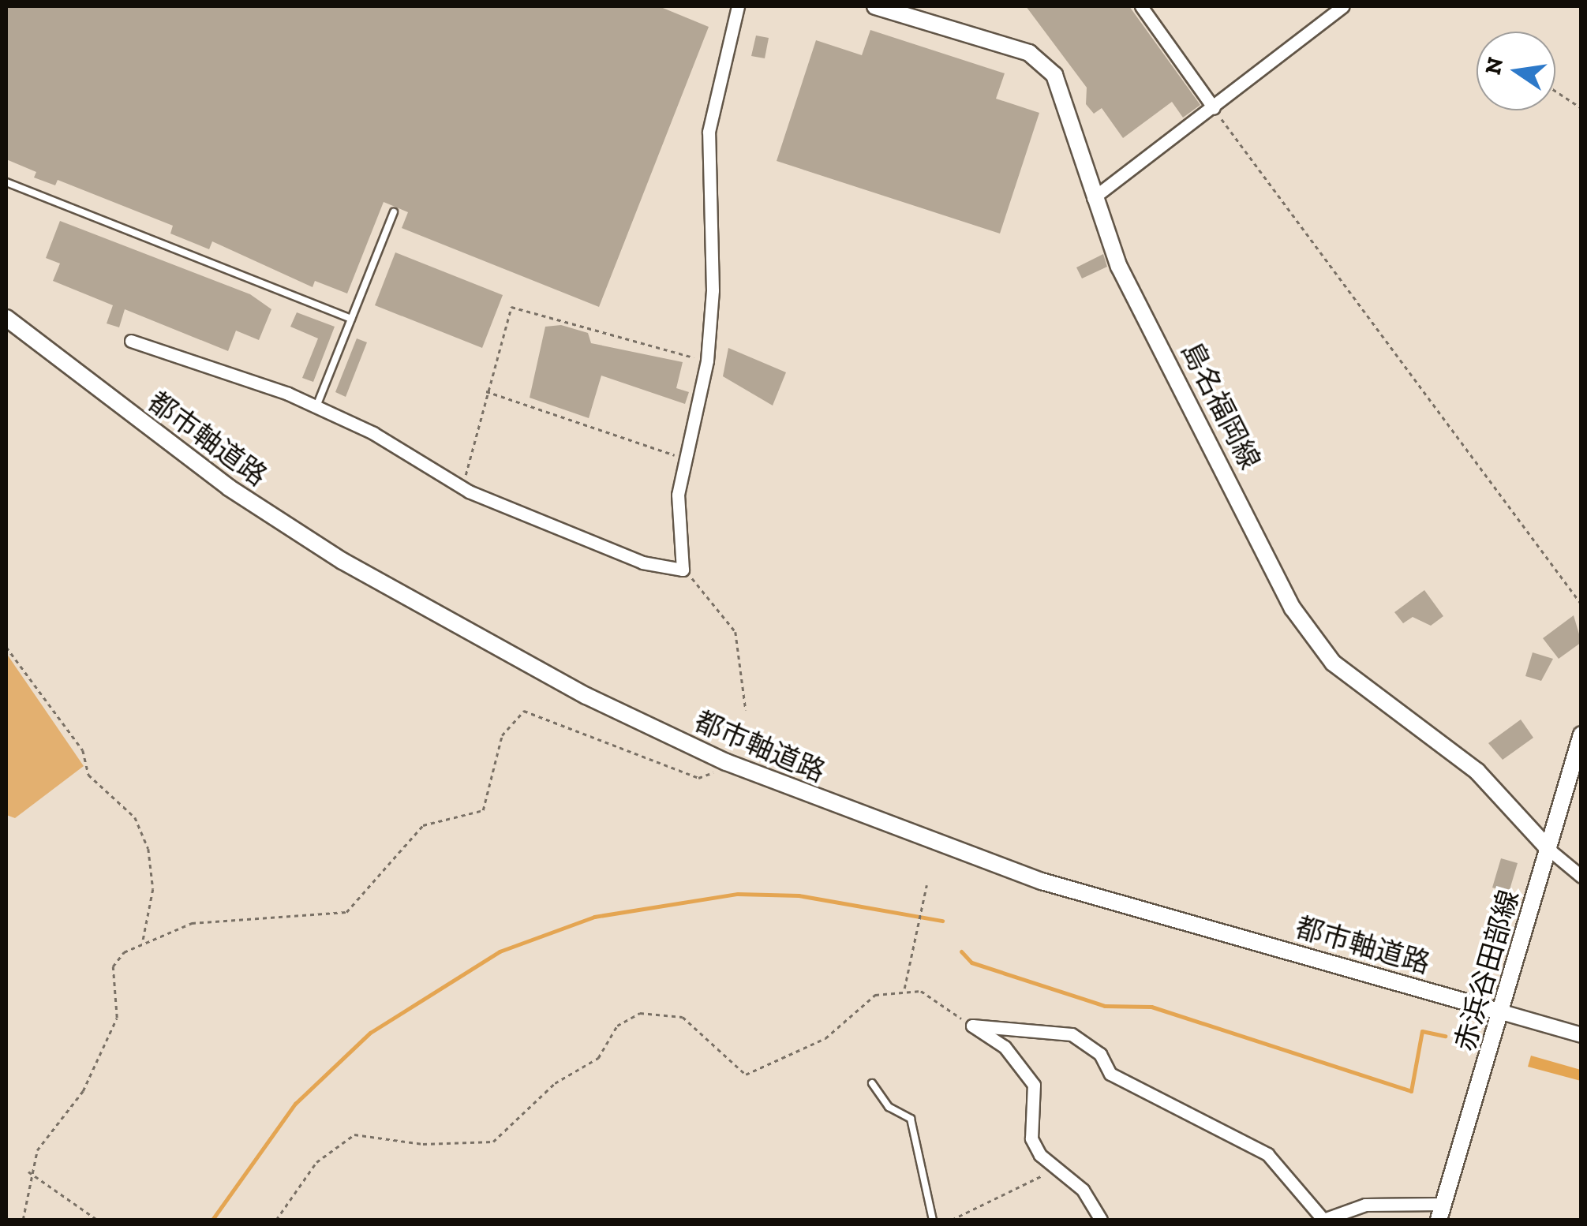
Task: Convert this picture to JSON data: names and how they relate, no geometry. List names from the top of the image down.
{
  "streets": {
    "main road": ["島名福岡線", "都市軸道路", "赤浜谷田部線"]
  },
  "crossings": [
    ["島名福岡線", "赤浜谷田部線"],
    ["都市軸道路", "赤浜谷田部線"]
  ],
  "north": "left"
}
